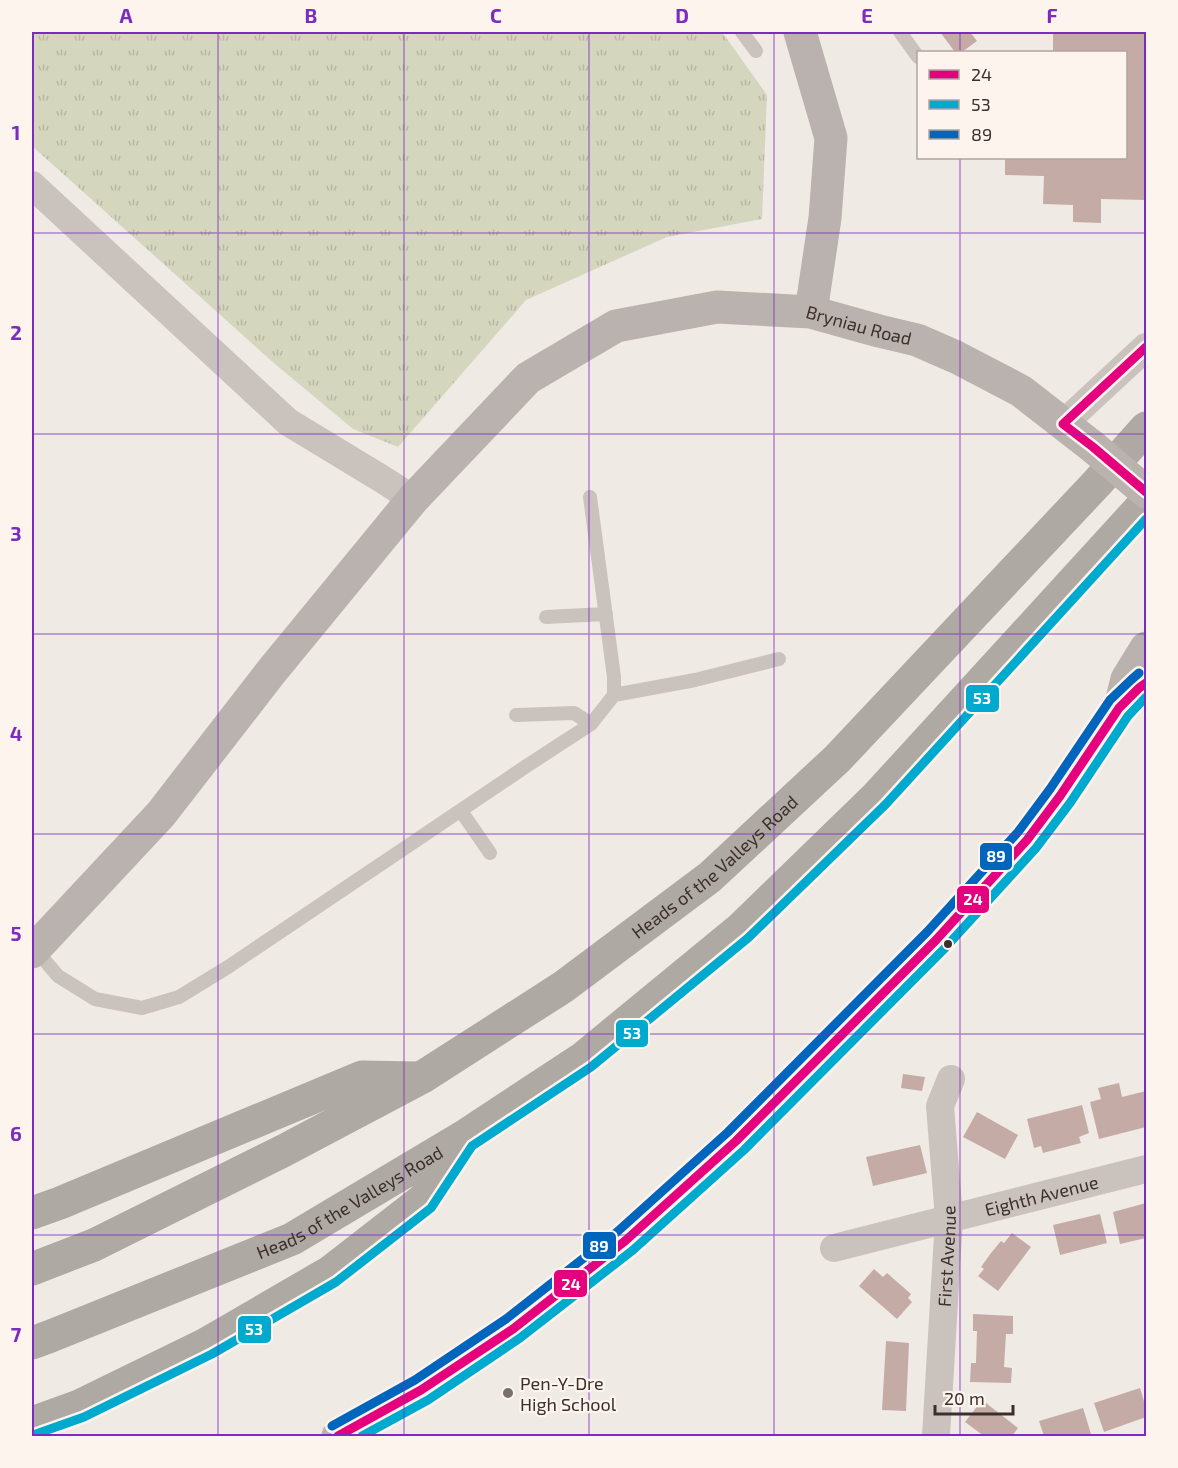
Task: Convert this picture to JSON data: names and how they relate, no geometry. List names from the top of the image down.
{
  "streets": {
    "highway": ["Heads of the Valleys Road"],
    "street": ["Bryniau Road", "Eighth Avenue", "First Avenue"]
  },
  "crossings": [
    ["Eighth Avenue", "First Avenue"]
  ],
  "places": ["Pen-Y-Dre High School"],
  "lines": ["transit line 24", "transit line 53", "transit line 89"],
  "legend": ["24", "53", "89"],
  "scale_bar": "20 m",
  "grid": {
    "columns": [
      "A",
      "B",
      "C",
      "D",
      "E",
      "F"
    ],
    "rows": [
      "1",
      "2",
      "3",
      "4",
      "5",
      "6",
      "7"
    ]
  }
}
